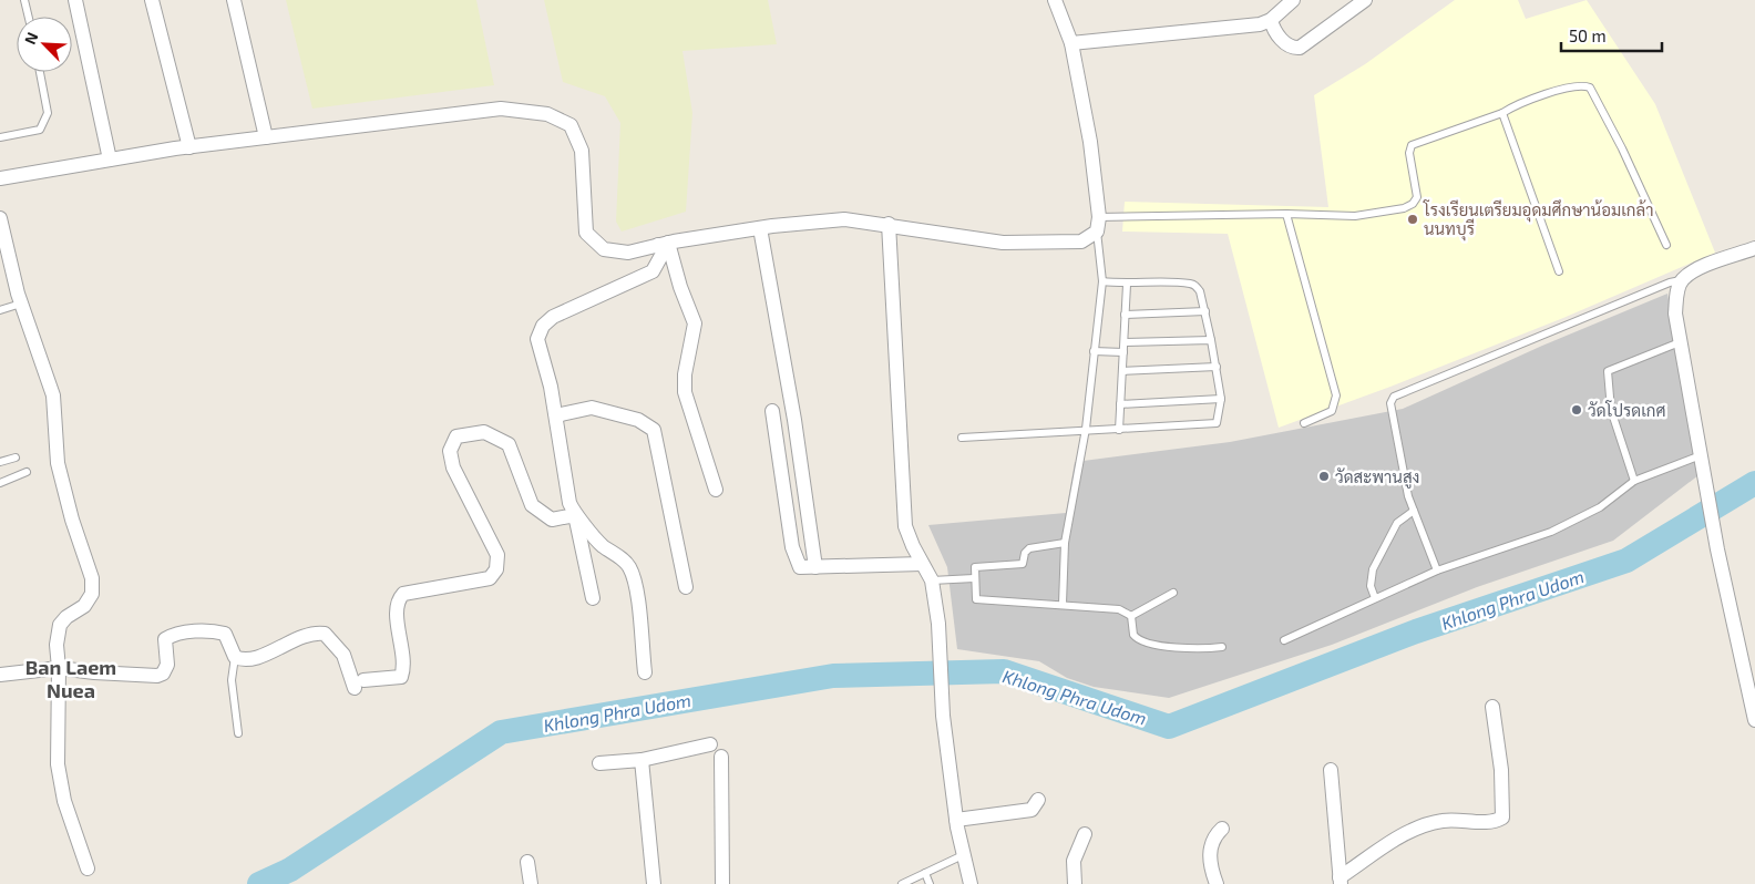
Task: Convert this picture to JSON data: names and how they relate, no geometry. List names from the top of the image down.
{
  "districts": ["Ban Laem Nuea"],
  "water": ["Khlong Phra Udom"],
  "places": ["โรงเรียนเตรียมอุดมศึกษาน้อมเกล้า นนทบุรี", "วัดโปรดเกศ", "วัดสะพานสูง"],
  "scale_bar": "50 m",
  "north": "top left"
}
